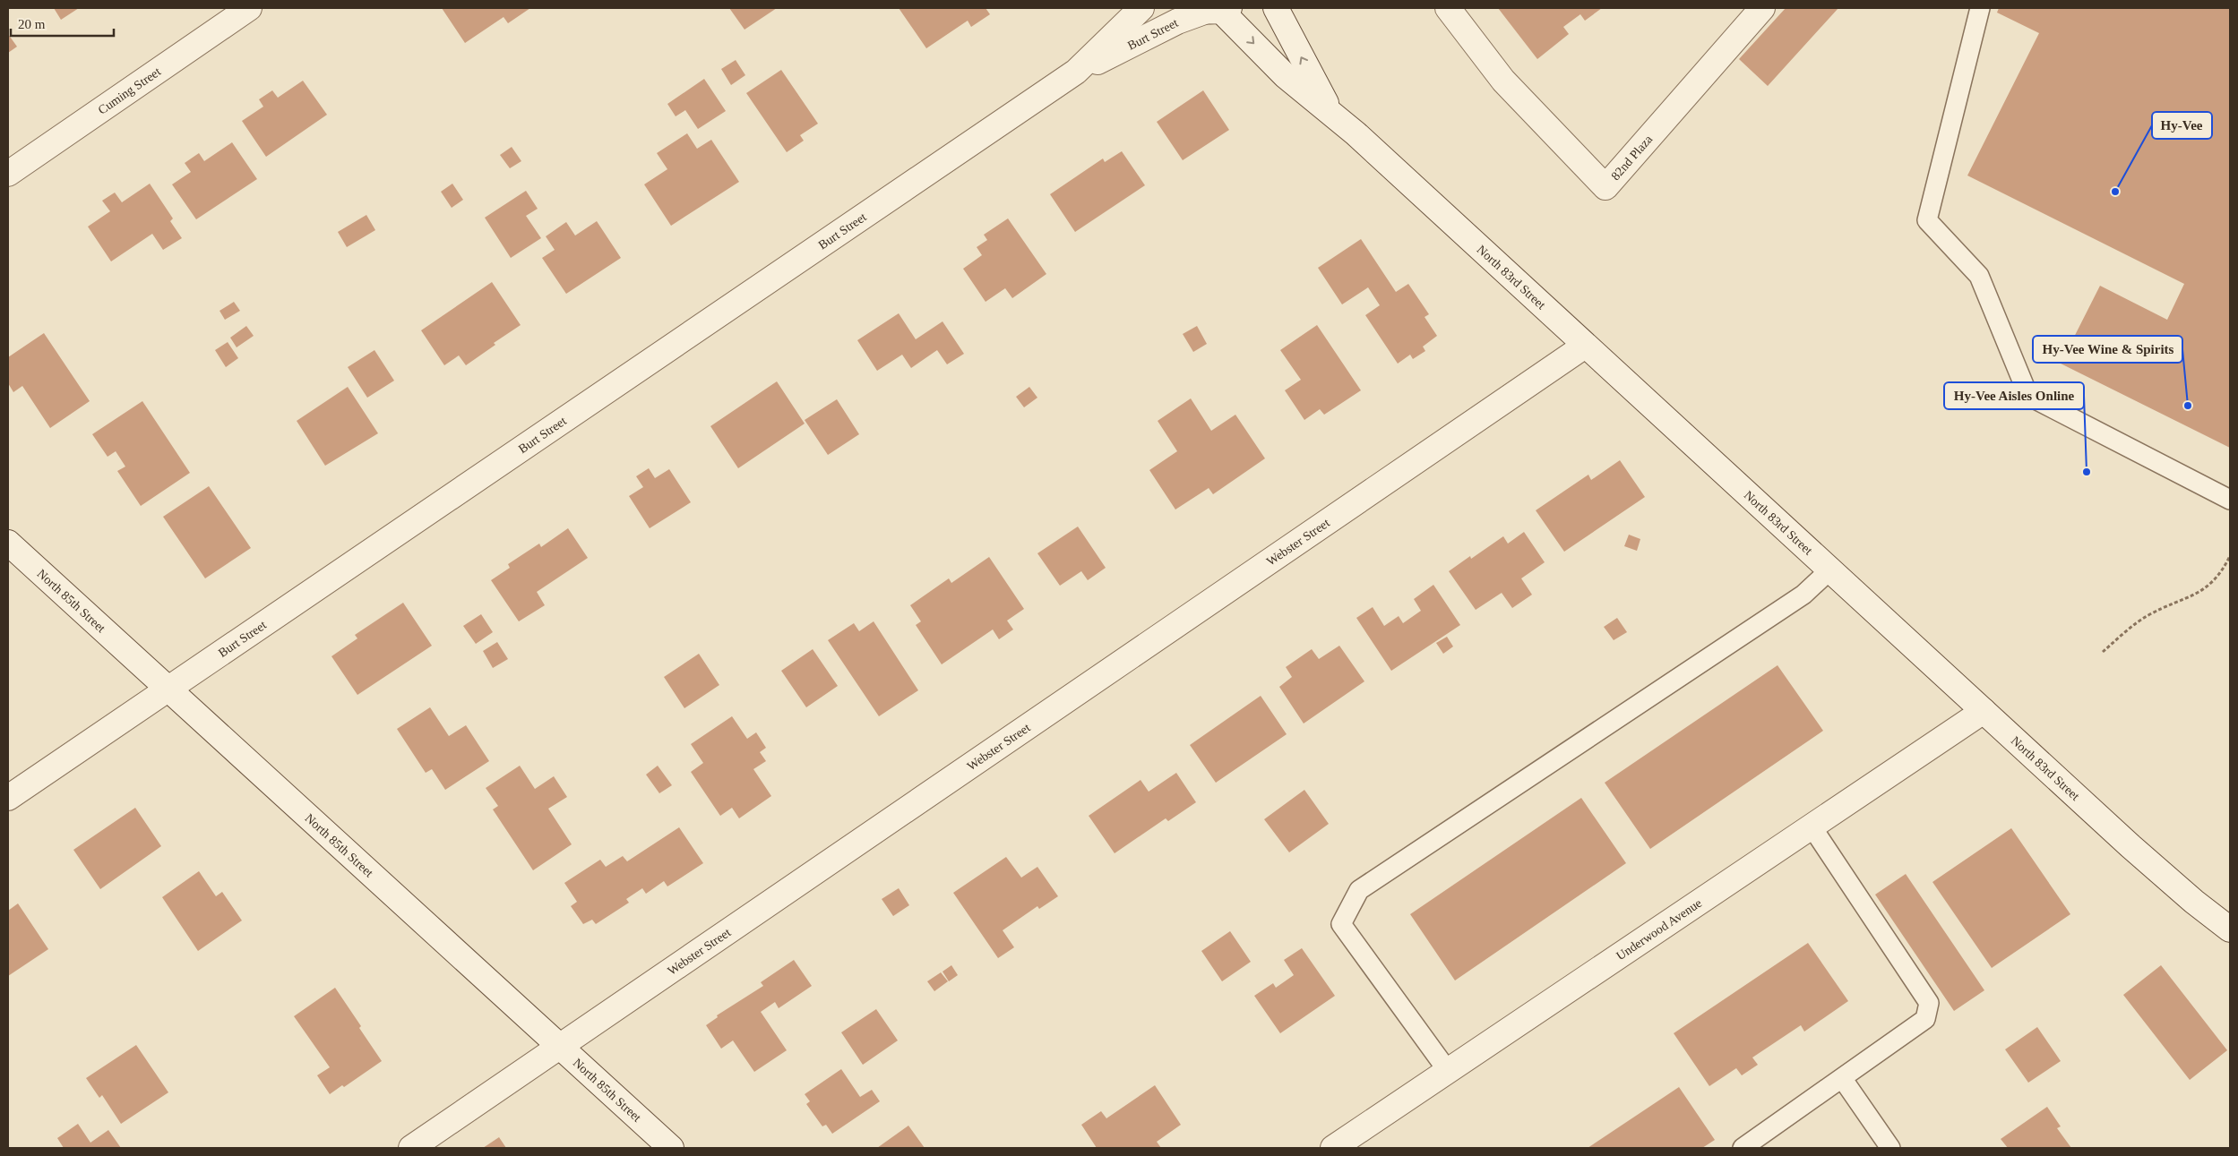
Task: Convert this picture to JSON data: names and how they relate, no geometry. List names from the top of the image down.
{
  "streets": {
    "street": [
      "Burt Street",
      "Cuming Street",
      "82nd Plaza",
      "North 83rd Street",
      "Webster Street",
      "North 85th Street",
      "Underwood Avenue"
    ]
  },
  "crossings": [
    ["Burt Street", "North 83rd Street"],
    ["Burt Street", "North 85th Street"],
    ["North 83rd Street", "Webster Street"],
    ["North 83rd Street", "Underwood Avenue"],
    ["Webster Street", "North 85th Street"]
  ],
  "places": ["Hy-Vee", "Hy-Vee Wine & Spirits", "Hy-Vee Aisles Online"],
  "scale_bar": "20 m"
}
